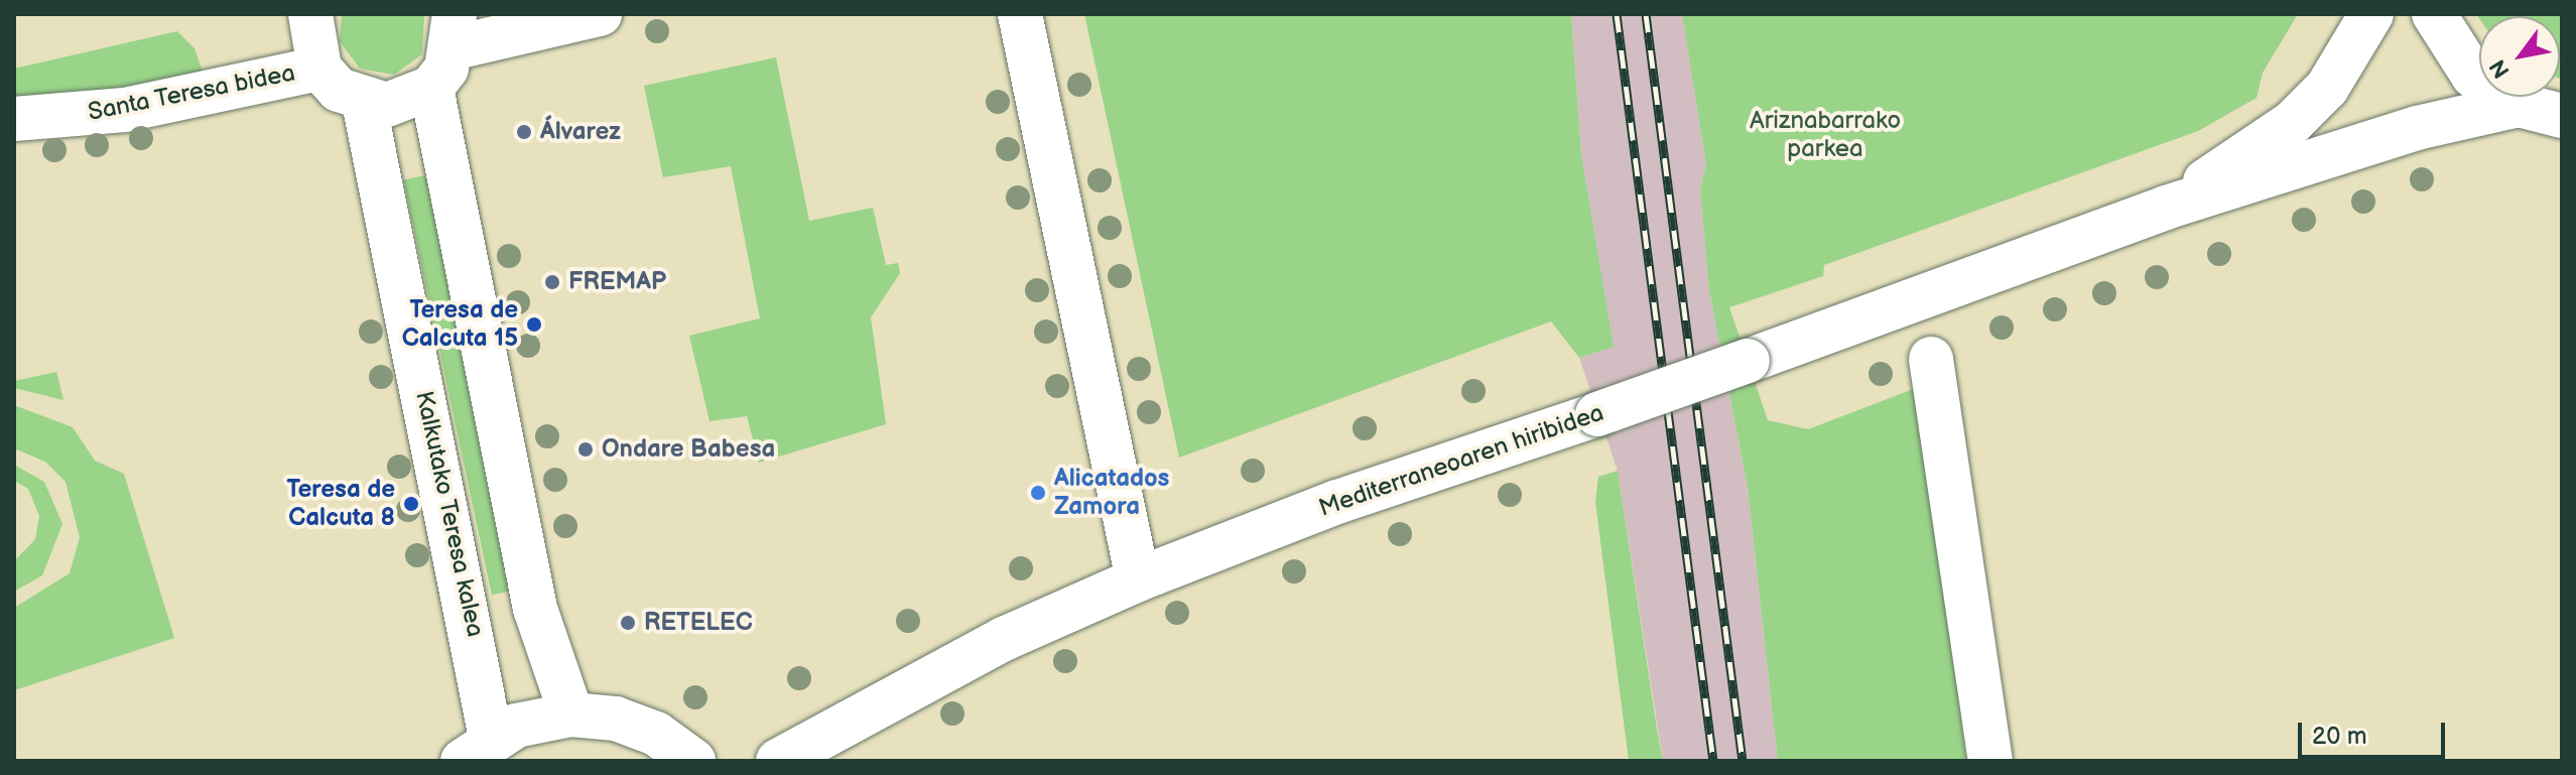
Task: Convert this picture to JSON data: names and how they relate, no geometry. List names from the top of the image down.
{
  "streets": {
    "street": ["Santa Teresa bidea", "Mediterraneoaren hiribidea", "Kalkutako Teresa kalea"]
  },
  "parks": ["Ariznabarrako parkea"],
  "places": [
    "Álvarez",
    "FREMAP",
    "Teresa de Calcuta 15",
    "Ondare Babesa",
    "Alicatados Zamora",
    "Teresa de Calcuta 8",
    "RETELEC"
  ],
  "scale_bar": "20 m",
  "north": "bottom left"
}
